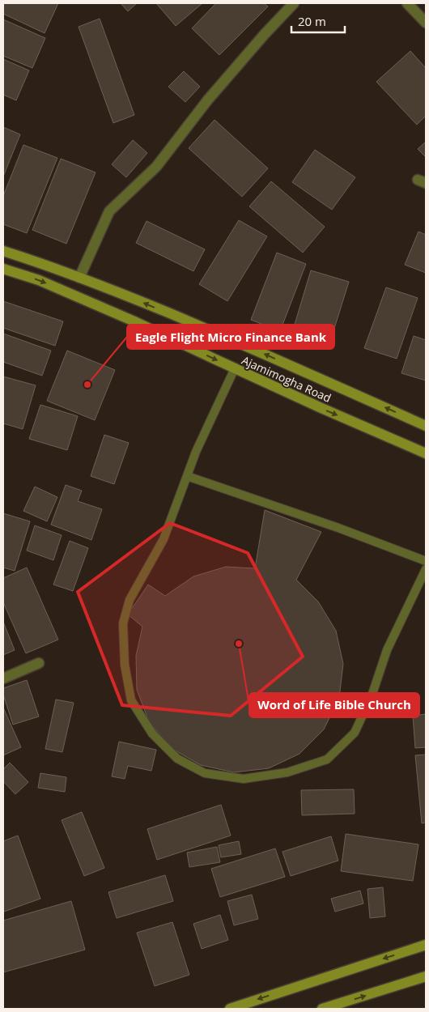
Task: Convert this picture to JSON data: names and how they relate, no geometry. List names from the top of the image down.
{
  "streets": {
    "main road": ["Ajamimogha Road"]
  },
  "places": ["Eagle Flight Micro Finance Bank", "Word of Life Bible Church"],
  "scale_bar": "20 m"
}
